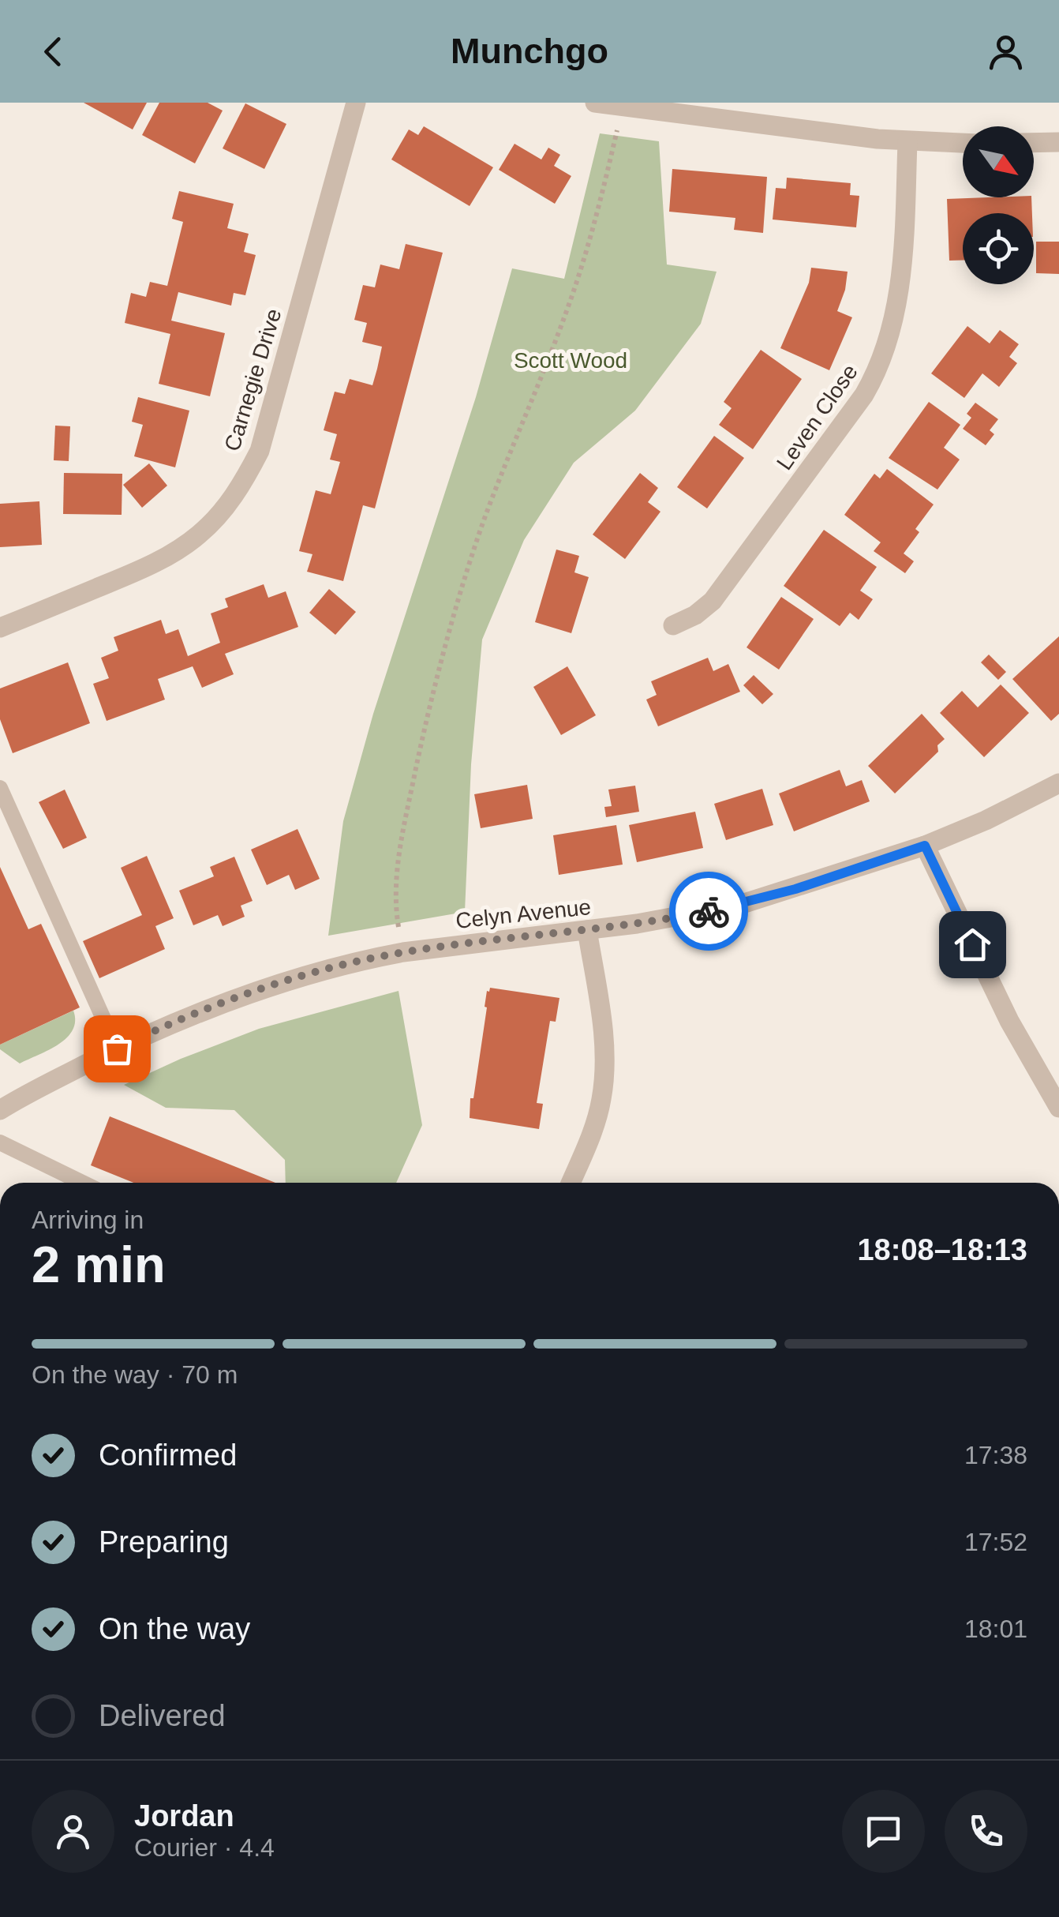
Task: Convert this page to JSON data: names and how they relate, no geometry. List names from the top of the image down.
{
  "streets": {
    "street": ["Carnegie Drive", "Leven Close", "Celyn Avenue"]
  },
  "parks": ["Scott Wood"],
  "north": "bottom right",
  "page": {
    "header": "Munchgo",
    "heading": ["2 min", "Arriving in", "18:08–18:13"],
    "panel": ["Jordan", "Courier · 4.4"],
    "bar": "On the way · 70 m",
    "list": [
      ["Confirmed", "17:38"],
      ["Preparing", "17:52"],
      ["On the way", "18:01"],
      "Delivered"
    ]
  }
}
